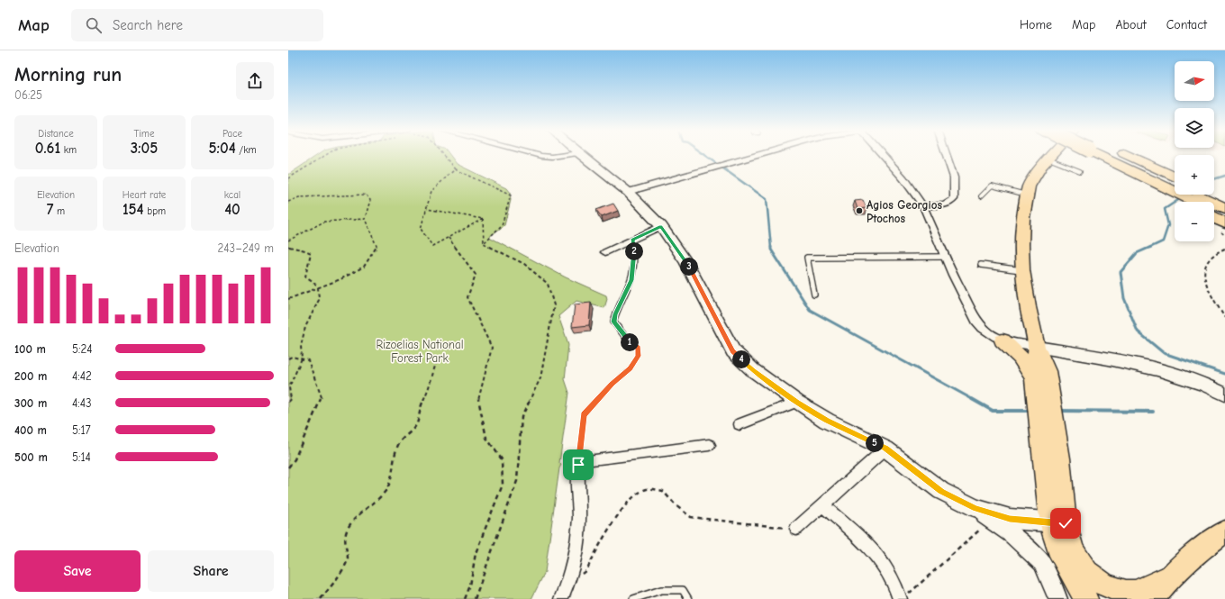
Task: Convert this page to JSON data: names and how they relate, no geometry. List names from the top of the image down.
{
  "parks": ["Rizoelias National Forest Park"],
  "places": ["Agios Georgios Ptochos"],
  "north": "right",
  "page": {
    "header": "Map",
    "search": "Search here",
    "nav": [
      "Home",
      "Map",
      "About",
      "Contact"
    ],
    "heading": ["Morning run", "06:25"],
    "map_buttons": ["+", "−"],
    "stats": [
      ["Distance", "0.61 km"],
      ["Time", "3:05"],
      ["Pace", "5:04 /km"],
      ["Elevation", "7 m"],
      ["Heart rate", "154 bpm"],
      ["kcal", "40"]
    ],
    "chart": ["Elevation", "243–249 m"],
    "pins": [
      "2",
      "3",
      "1",
      "4",
      "5"
    ],
    "list": [
      {
        "name": "100 m",
        "note": "5:24"
      },
      {
        "name": "200 m",
        "note": "4:42"
      },
      {
        "name": "300 m",
        "note": "4:43"
      },
      {
        "name": "400 m",
        "note": "5:17"
      },
      {
        "name": "500 m",
        "note": "5:14"
      }
    ],
    "buttons": ["Save", "Share"]
  }
}
